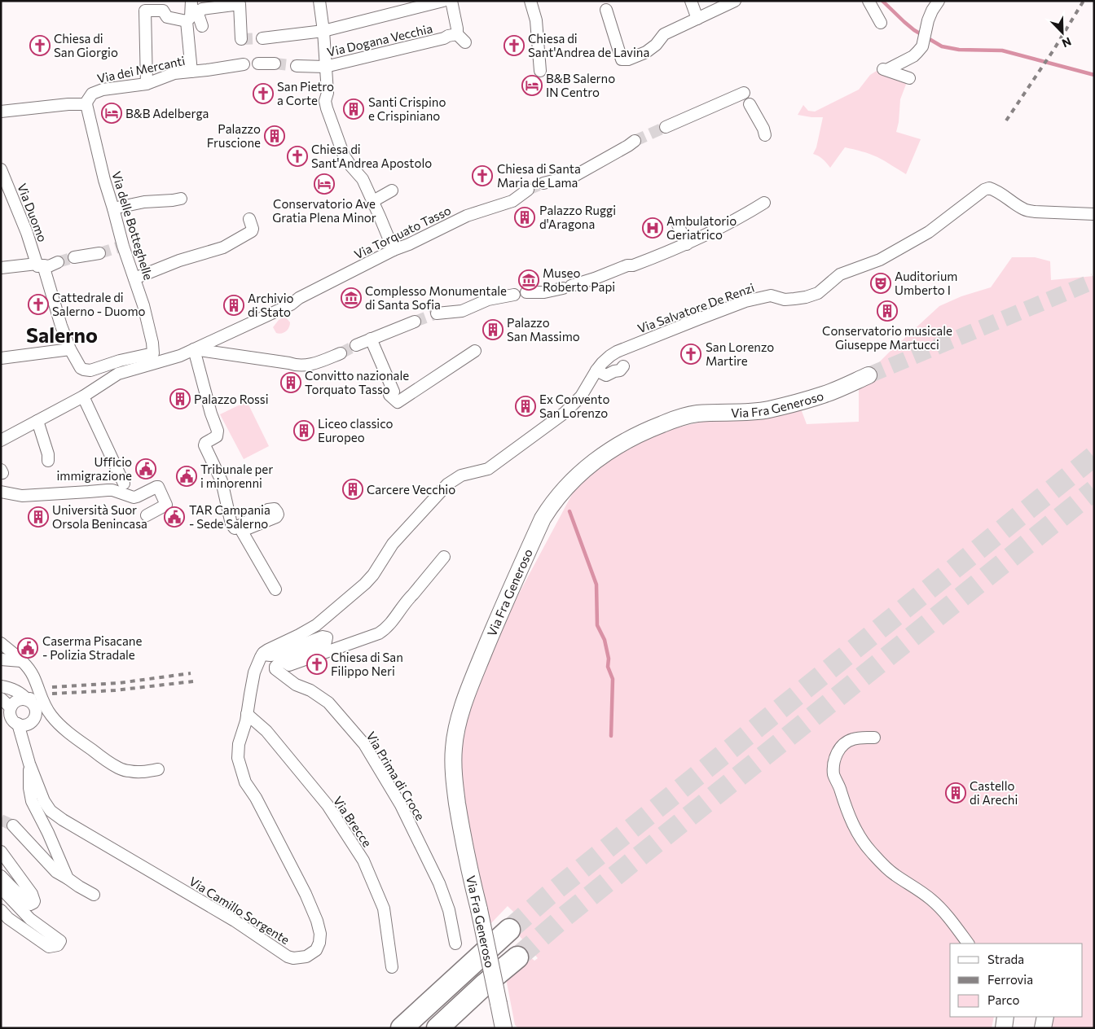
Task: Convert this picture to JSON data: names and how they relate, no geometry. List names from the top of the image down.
{
  "streets": {
    "main road": ["Via Fra Generoso"],
    "street": [
      "Via Dogana Vecchia",
      "Via dei Mercanti",
      "Via Duomo",
      "Via delle Botteghelle",
      "Via Torquato Tasso",
      "Via Salvatore De Renzi",
      "Via Prima di Croce",
      "Via Brecce",
      "Via Camillo Sorgente"
    ]
  },
  "crossings": [
    ["Via dei Mercanti", "Via delle Botteghelle"],
    ["Via Duomo", "Via delle Botteghelle"],
    ["Via Duomo", "Via Torquato Tasso"],
    ["Via delle Botteghelle", "Via Torquato Tasso"],
    ["Via Salvatore De Renzi", "Via Camillo Sorgente"],
    ["Via Brecce", "Via Camillo Sorgente"]
  ],
  "districts": ["Salerno"],
  "places": {
    "church": [
      "Chiesa di San Giorgio",
      "Chiesa di Sant'Andrea de Lavina",
      "San Pietro a Corte",
      "Chiesa di Sant'Andrea Apostolo",
      "Chiesa di Santa Maria de Lama",
      "Cattedrale di Salerno - Duomo",
      "San Lorenzo Martire",
      "Chiesa di San Filippo Neri"
    ],
    "hotel": ["B&B Salerno IN Centro", "B&B Adelberga", "Conservatorio Ave Gratia Plena Minor"],
    "building": [
      "Santi Crispino e Crispiniano",
      "Palazzo Fruscione",
      "Palazzo Ruggi d'Aragona",
      "Archivio di Stato",
      "Conservatorio musicale Giuseppe Martucci",
      "Palazzo San Massimo",
      "Convitto nazionale Torquato Tasso",
      "Palazzo Rossi",
      "Ex Convento San Lorenzo",
      "Liceo classico Europeo",
      "Carcere Vecchio",
      "Università Suor Orsola Benincasa",
      "Castello di Arechi"
    ],
    "hospital": ["Ambulatorio Geriatrico"],
    "museum": ["Museo Roberto Papi", "Complesso Monumentale di Santa Sofia"],
    "theatre": ["Auditorium Umberto I"],
    "public building": [
      "Ufficio immigrazione",
      "Tribunale per i minorenni",
      "TAR Campania - Sede Salerno",
      "Caserma Pisacane - Polizia Stradale"
    ]
  },
  "legend": ["Strada", "Ferrovia", "Parco"],
  "north": "bottom right"
}
